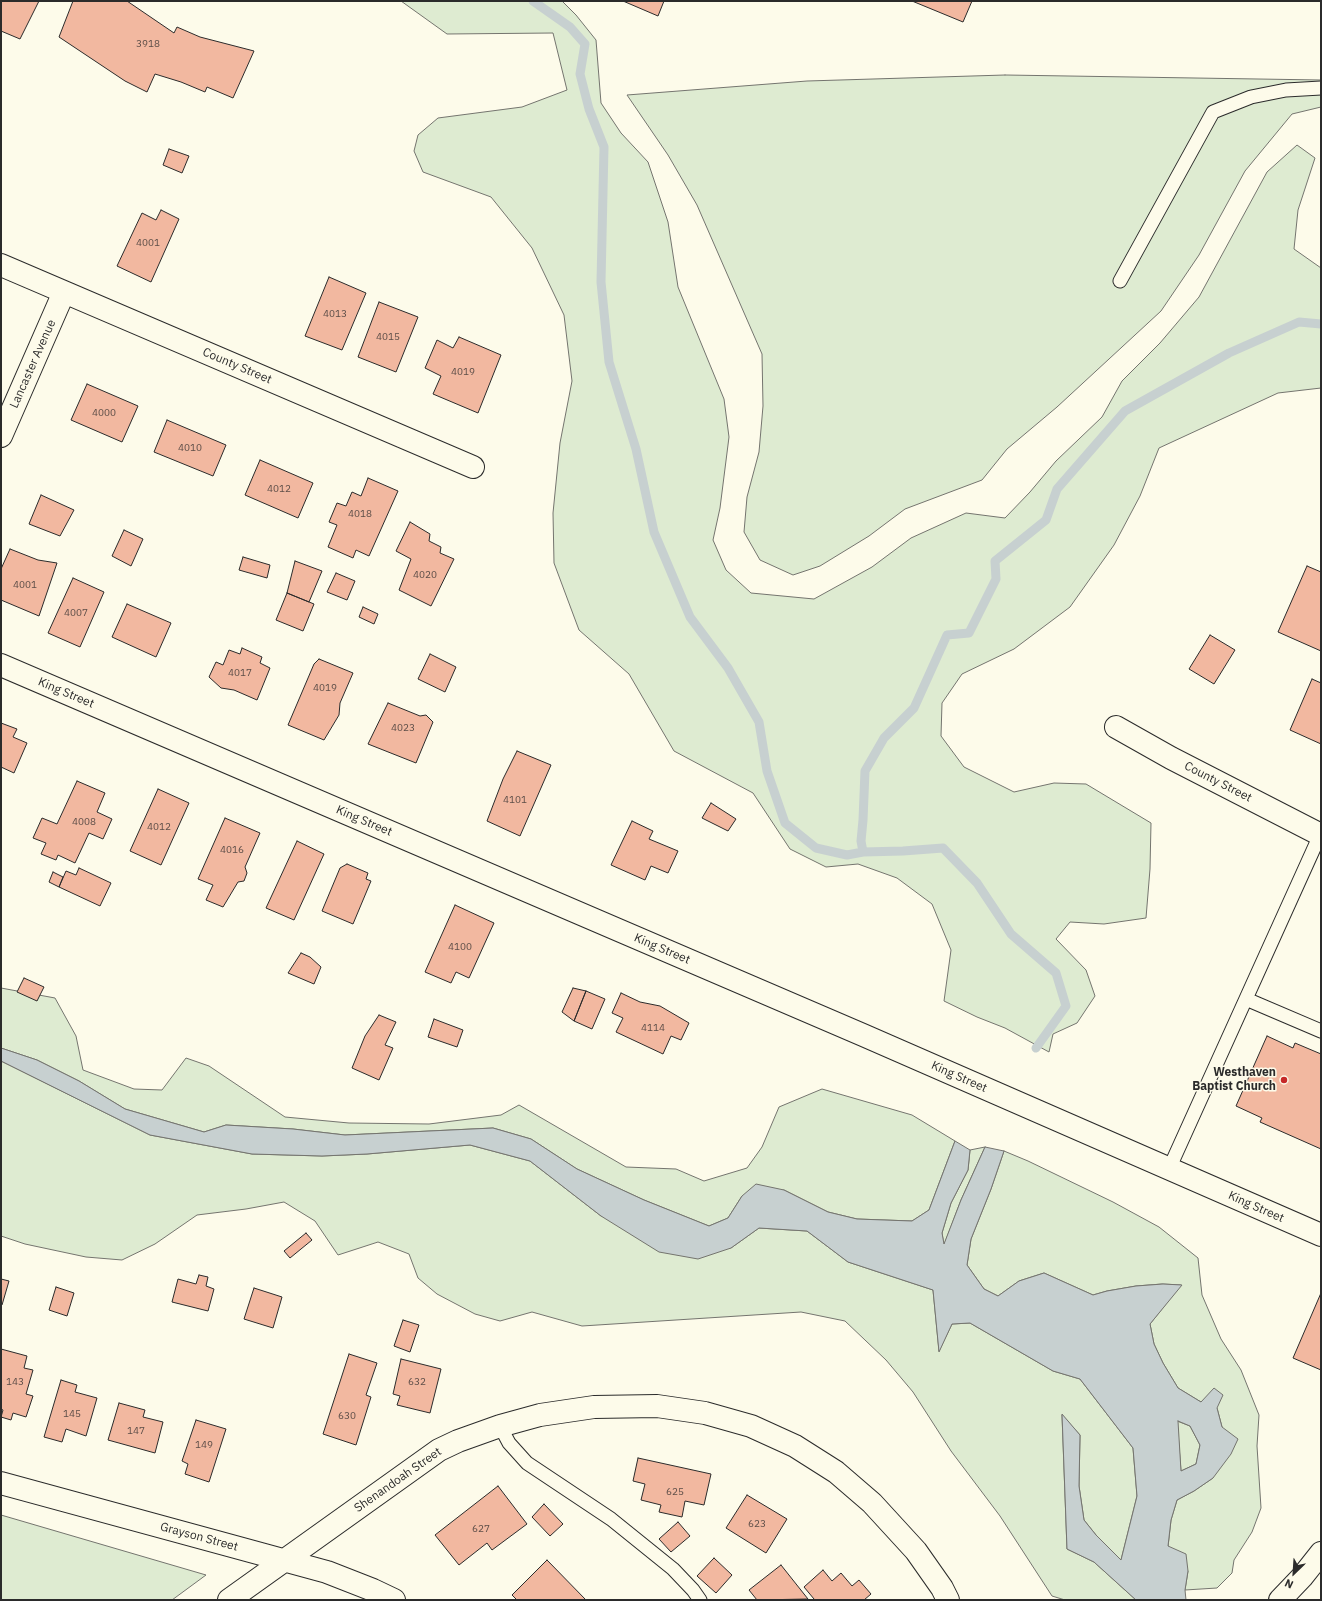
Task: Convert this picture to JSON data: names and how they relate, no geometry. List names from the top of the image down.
{
  "streets": {
    "street": [
      "Lancaster Avenue",
      "County Street",
      "King Street",
      "Shenandoah Street",
      "Grayson Street"
    ]
  },
  "crossings": [
    ["Lancaster Avenue", "County Street"],
    ["Shenandoah Street", "Grayson Street"]
  ],
  "places": ["Westhaven Baptist Church"],
  "house_numbers": [
    "3918",
    "4001",
    "4013",
    "4015",
    "4019",
    "4000",
    "4010",
    "4012",
    "4018",
    "4020",
    "4001",
    "4007",
    "4017",
    "4019",
    "4023",
    "4101",
    "4008",
    "4012",
    "4016",
    "4100",
    "4114",
    "143",
    "632",
    "145",
    "630",
    "147",
    "149",
    "625",
    "623",
    "627"
  ],
  "north": "bottom left"
}
